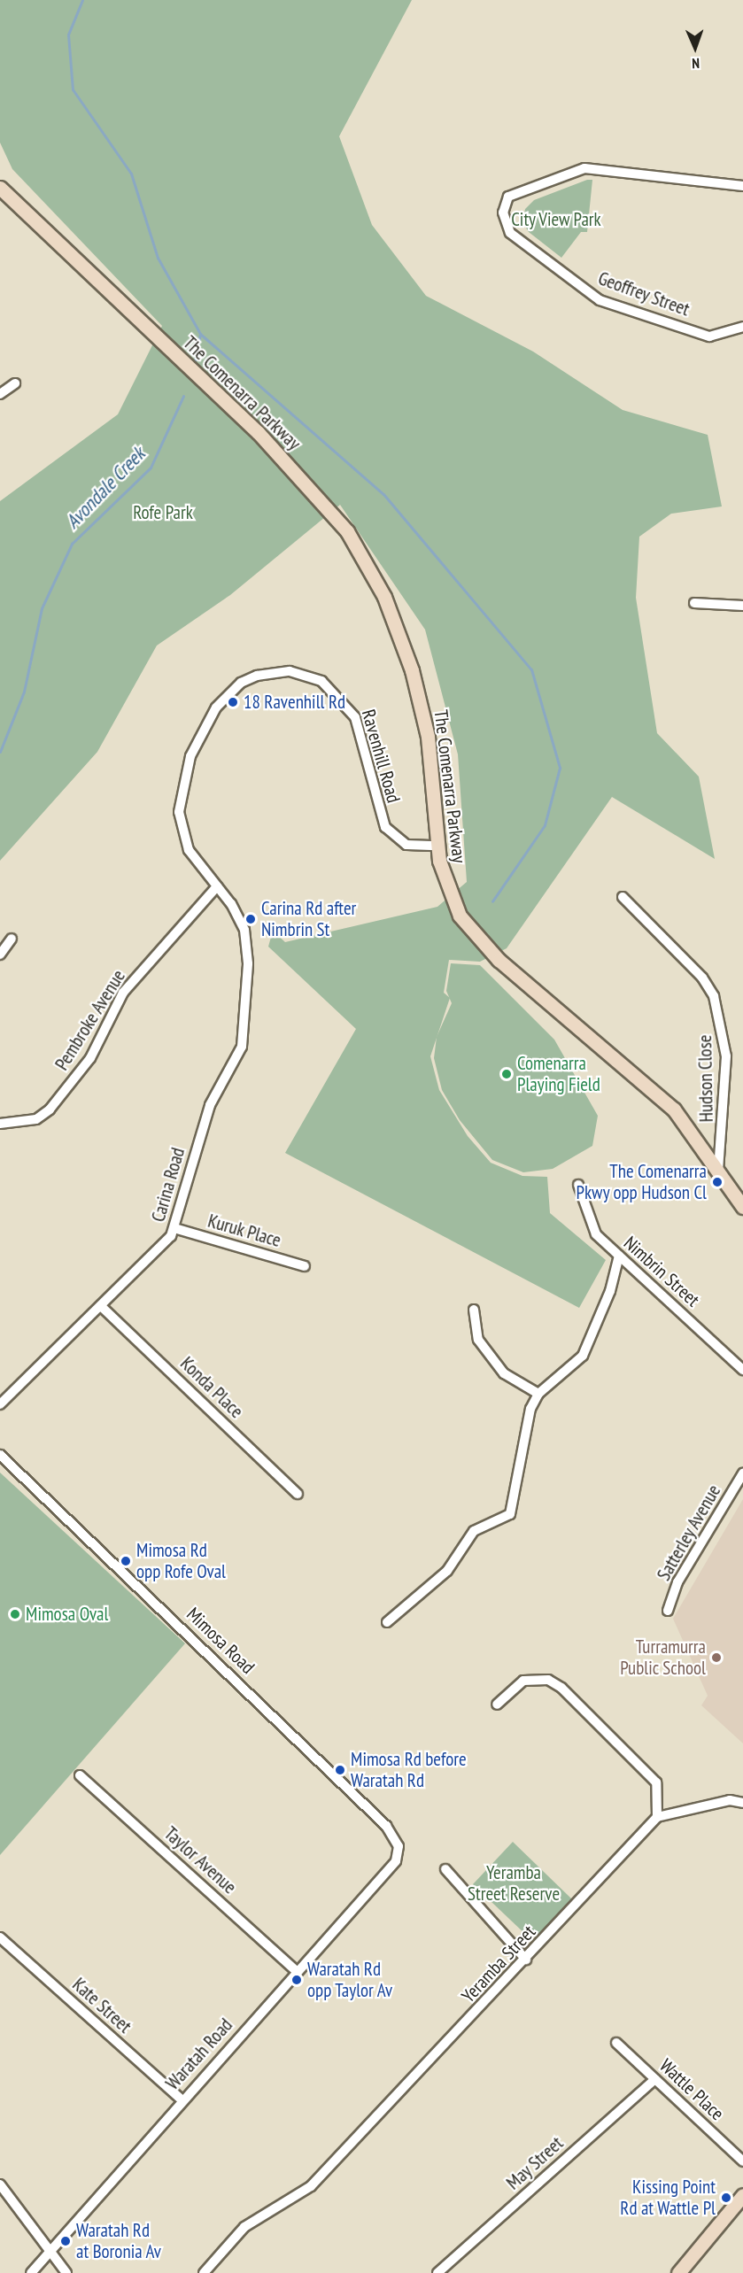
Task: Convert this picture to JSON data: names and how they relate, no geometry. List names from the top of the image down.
{
  "streets": {
    "main road": ["The Comenarra Parkway"],
    "street": [
      "Geoffrey Street",
      "Ravenhill Road",
      "Pembroke Avenue",
      "Hudson Close",
      "Carina Road",
      "Kuruk Place",
      "Nimbrin Street",
      "Konda Place",
      "Satterley Avenue",
      "Mimosa Road",
      "Taylor Avenue",
      "Yeramba Street",
      "Kate Street",
      "Waratah Road",
      "Wattle Place",
      "May Street"
    ]
  },
  "crossings": [
    ["The Comenarra Parkway", "Ravenhill Road"],
    ["The Comenarra Parkway", "Hudson Close"],
    ["Ravenhill Road", "Pembroke Avenue"],
    ["Ravenhill Road", "Carina Road"],
    ["Carina Road", "Kuruk Place"],
    ["Carina Road", "Konda Place"],
    ["Mimosa Road", "Waratah Road"],
    ["Taylor Avenue", "Waratah Road"],
    ["Kate Street", "Waratah Road"],
    ["Wattle Place", "May Street"]
  ],
  "water": ["Avondale Creek"],
  "parks": ["City View Park", "Rofe Park", "Yeramba Street Reserve"],
  "places": [
    "18 Ravenhill Rd",
    "Carina Rd after Nimbrin St",
    "Comenarra Playing Field",
    "The Comenarra Pkwy opp Hudson Cl",
    "Mimosa Rd opp Rofe Oval",
    "Mimosa Oval",
    "Turramurra Public School",
    "Mimosa Rd before Waratah Rd",
    "Waratah Rd opp Taylor Av",
    "Kissing Point Rd at Wattle Pl",
    "Waratah Rd at Boronia Av"
  ],
  "north": "bottom"
}
